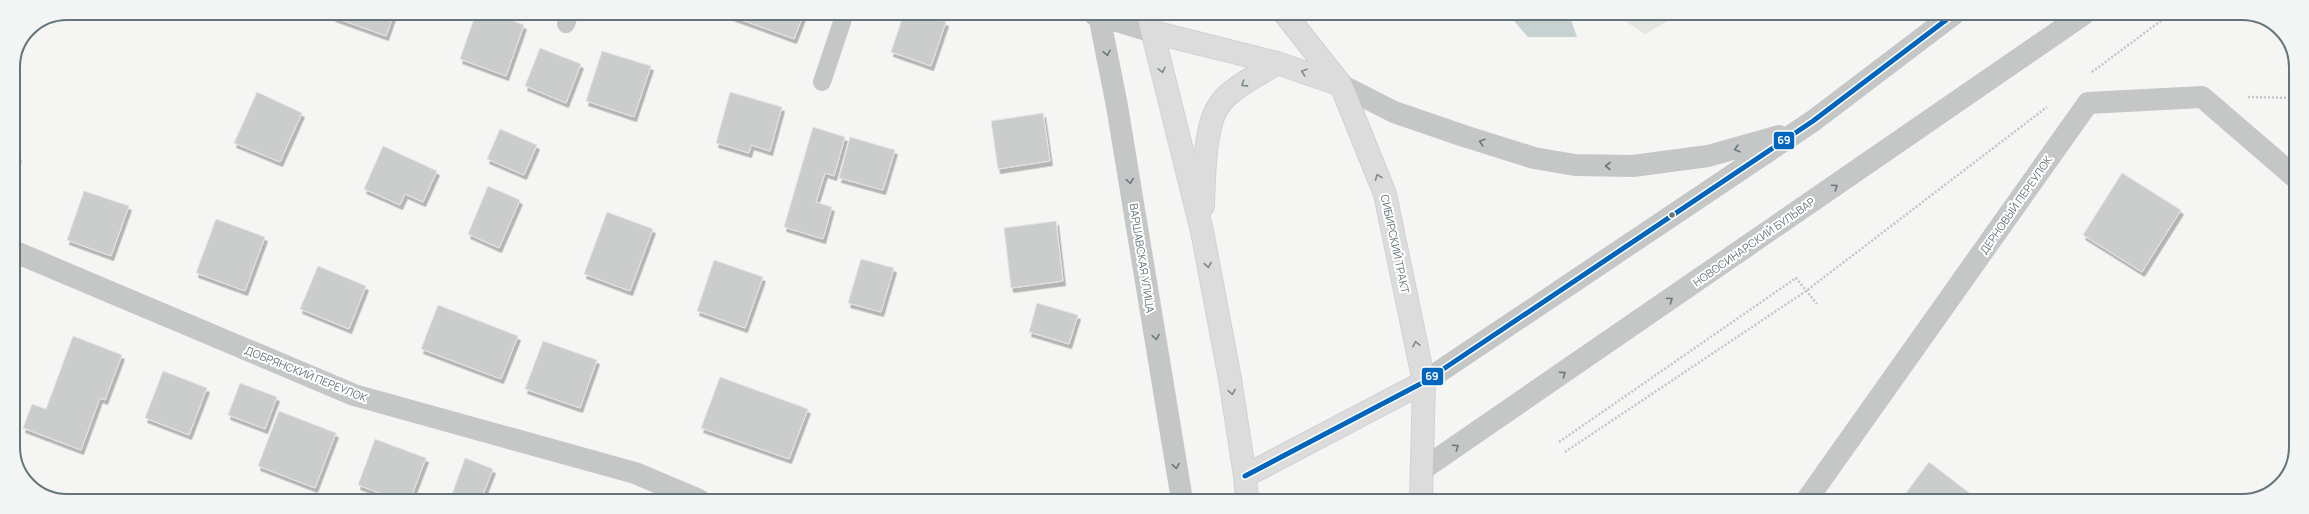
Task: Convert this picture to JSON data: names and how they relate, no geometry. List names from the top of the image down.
{
  "streets": {
    "main road": ["СИБИРСКИЙ ТРАКТ"],
    "street": [
      "ДЕРНОВЫЙ ПЕРЕУЛОК",
      "НОВОСИНАРСКИЙ БУЛЬВАР",
      "ВАРШАВСКАЯ УЛИЦА",
      "ДОБРЯНСКИЙ ПЕРЕУЛОК"
    ]
  },
  "crossings": [
    ["НОВОСИНАРСКИЙ БУЛЬВАР", "СИБИРСКИЙ ТРАКТ"]
  ],
  "one_way": ["ВАРШАВСКАЯ УЛИЦА"],
  "lines": ["transit line 69"]
}
